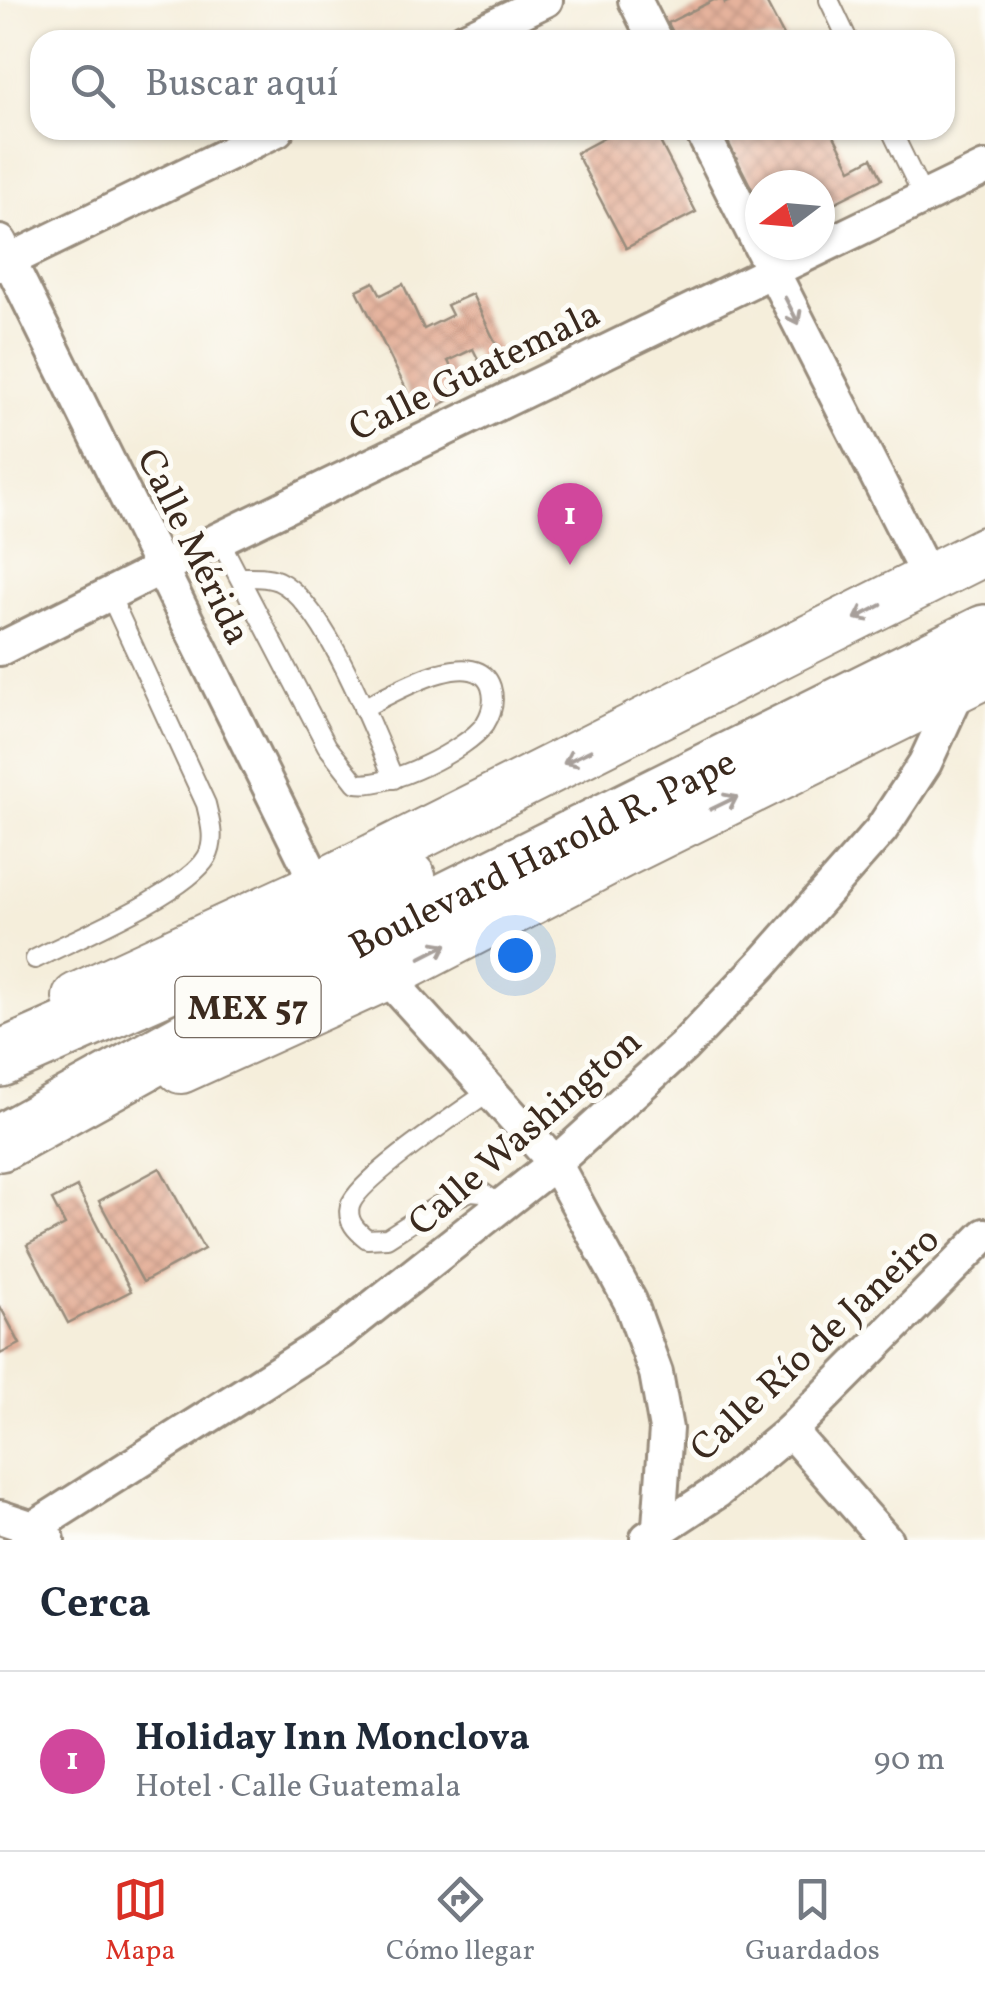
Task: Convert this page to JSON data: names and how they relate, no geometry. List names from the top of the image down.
{
  "streets": {
    "highway": ["Boulevard Harold R. Pape", "MEX 57"],
    "street": [
      "Calle Guatemala",
      "Calle Mérida",
      "Calle Washington",
      "Calle Río de Janeiro"
    ]
  },
  "crossings": [
    ["Calle Guatemala", "Calle Mérida"]
  ],
  "north": "left",
  "page": {
    "search": "Buscar aquí",
    "pins": "1",
    "heading": "Cerca",
    "list": [
      {
        "mark": "1",
        "name": "Holiday Inn Monclova",
        "note": "Hotel · Calle Guatemala",
        "value": "90 m"
      }
    ],
    "nav": ["Mapa", "Cómo llegar", "Guardados"]
  }
}
